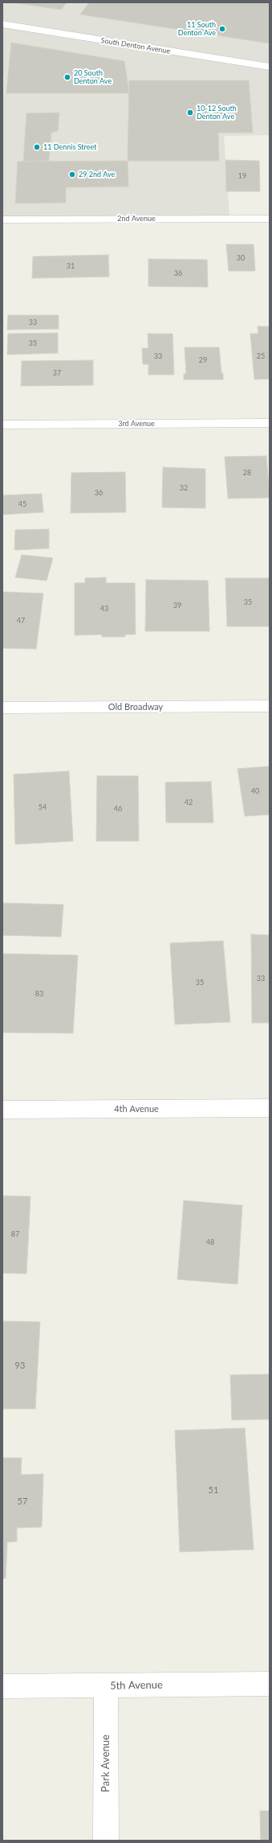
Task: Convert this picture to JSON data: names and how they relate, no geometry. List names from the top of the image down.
{
  "streets": {
    "street": [
      "South Denton Avenue",
      "2nd Avenue",
      "3rd Avenue",
      "Old Broadway",
      "4th Avenue",
      "5th Avenue",
      "Park Avenue"
    ]
  },
  "crossings": [
    ["5th Avenue", "Park Avenue"]
  ],
  "places": [
    "11 South Denton Ave",
    "20 South Denton Ave",
    "10-12 South Denton Ave",
    "11 Dennis Street",
    "29 2nd Ave"
  ],
  "house_numbers": [
    "19",
    "30",
    "31",
    "36",
    "33",
    "35",
    "33",
    "25",
    "29",
    "37",
    "28",
    "32",
    "36",
    "45",
    "35",
    "39",
    "43",
    "47",
    "40",
    "42",
    "54",
    "46",
    "33",
    "35",
    "83",
    "87",
    "48",
    "93",
    "51",
    "57"
  ]
}
